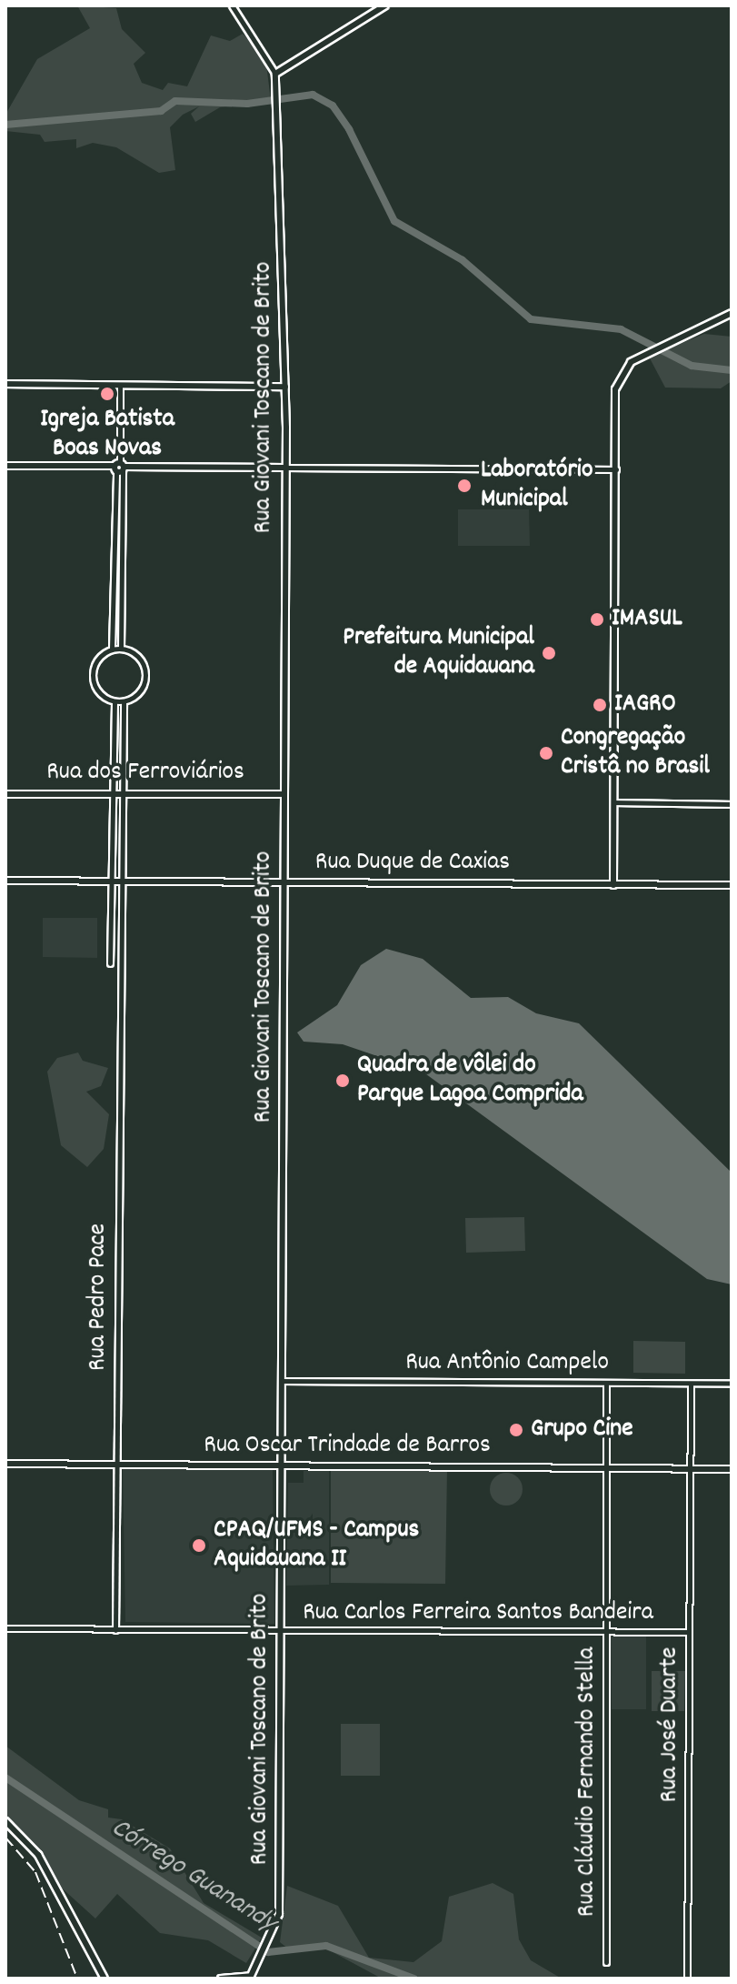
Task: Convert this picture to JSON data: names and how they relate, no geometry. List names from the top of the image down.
{
  "streets": {
    "main road": [
      "Rua Giovani Toscano de Brito",
      "Rua dos Ferroviários",
      "Rua Duque de Caxias",
      "Rua Oscar Trindade de Barros"
    ],
    "street": [
      "Rua Pedro Pace",
      "Rua Antônio Campelo",
      "Rua Carlos Ferreira Santos Bandeira",
      "Rua José Duarte",
      "Rua Cláudio Fernando Stella"
    ]
  },
  "crossings": [
    ["Rua Giovani Toscano de Brito", "Rua dos Ferroviários"],
    ["Rua Giovani Toscano de Brito", "Rua Duque de Caxias"],
    ["Rua Giovani Toscano de Brito", "Rua Antônio Campelo"],
    ["Rua Giovani Toscano de Brito", "Rua Oscar Trindade de Barros"],
    ["Rua Giovani Toscano de Brito", "Rua Carlos Ferreira Santos Bandeira"],
    ["Rua dos Ferroviários", "Rua Pedro Pace"],
    ["Rua Duque de Caxias", "Rua Pedro Pace"],
    ["Rua Pedro Pace", "Rua Oscar Trindade de Barros"],
    ["Rua Pedro Pace", "Rua Carlos Ferreira Santos Bandeira"],
    ["Rua Antônio Campelo", "Rua José Duarte"],
    ["Rua Antônio Campelo", "Rua Cláudio Fernando Stella"],
    ["Rua Oscar Trindade de Barros", "Rua José Duarte"],
    ["Rua Oscar Trindade de Barros", "Rua Cláudio Fernando Stella"],
    ["Rua Carlos Ferreira Santos Bandeira", "Rua José Duarte"],
    ["Rua Carlos Ferreira Santos Bandeira", "Rua Cláudio Fernando Stella"]
  ],
  "water": ["Córrego Guanandy"],
  "places": [
    "Igreja Batista Boas Novas",
    "Laboratório Municipal",
    "IMASUL",
    "Prefeitura Municipal de Aquidauana",
    "IAGRO",
    "Congregação Cristâ no Brasil",
    "Quadra de vôlei do Parque Lagoa Comprida",
    "Grupo Cine",
    "CPAQ/UFMS - Campus Aquidauana II"
  ]
}
